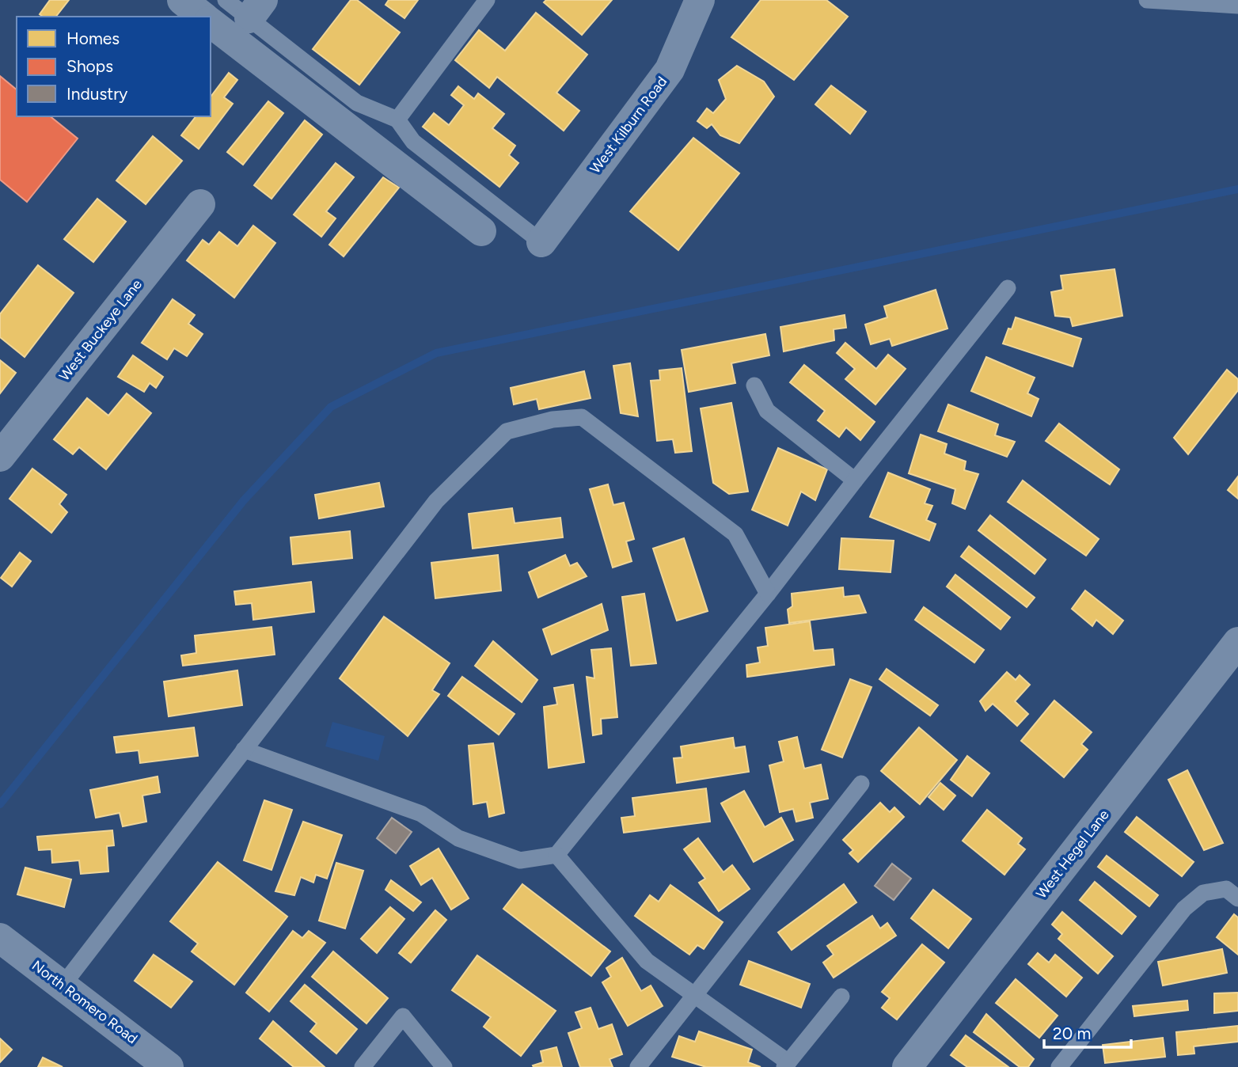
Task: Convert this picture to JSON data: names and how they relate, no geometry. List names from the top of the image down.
{
  "streets": {
    "street": [
      "West Kilburn Road",
      "West Buckeye Lane",
      "West Hegel Lane",
      "North Romero Road"
    ]
  },
  "legend": ["Homes", "Shops", "Industry"],
  "scale_bar": "20 m"
}
